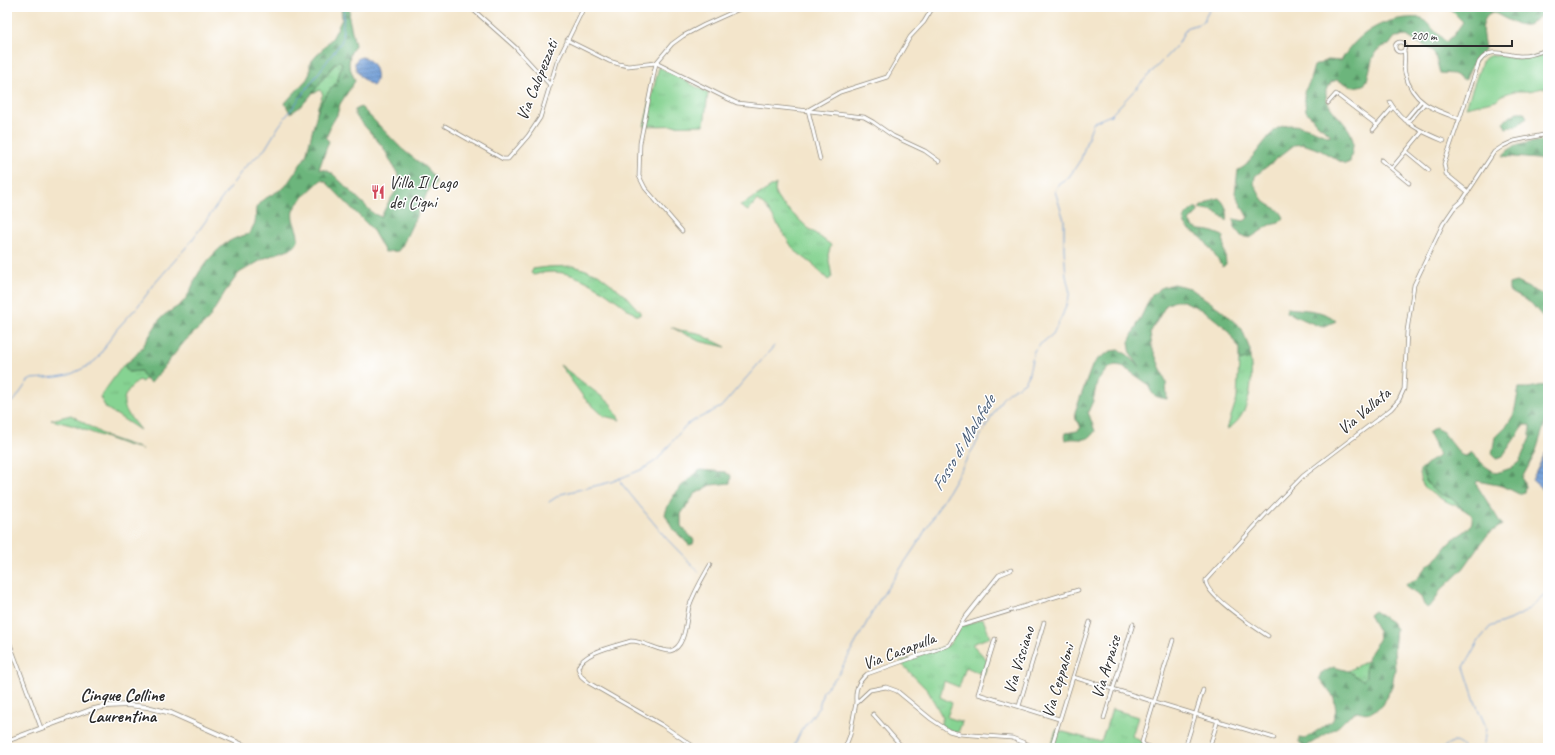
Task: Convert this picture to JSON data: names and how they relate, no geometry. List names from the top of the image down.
{
  "streets": {
    "street": [
      "Via Calopezzati",
      "Via Vallata",
      "Via Casapulla",
      "Via Visciano",
      "Via Arpaise",
      "Via Ceppaloni"
    ]
  },
  "districts": ["Cinque Colline Laurentina"],
  "water": ["Fosso di Malafede"],
  "places": {
    "restaurant": ["Villa Il Lago dei Cigni"]
  },
  "scale_bar": "200 m"
}
